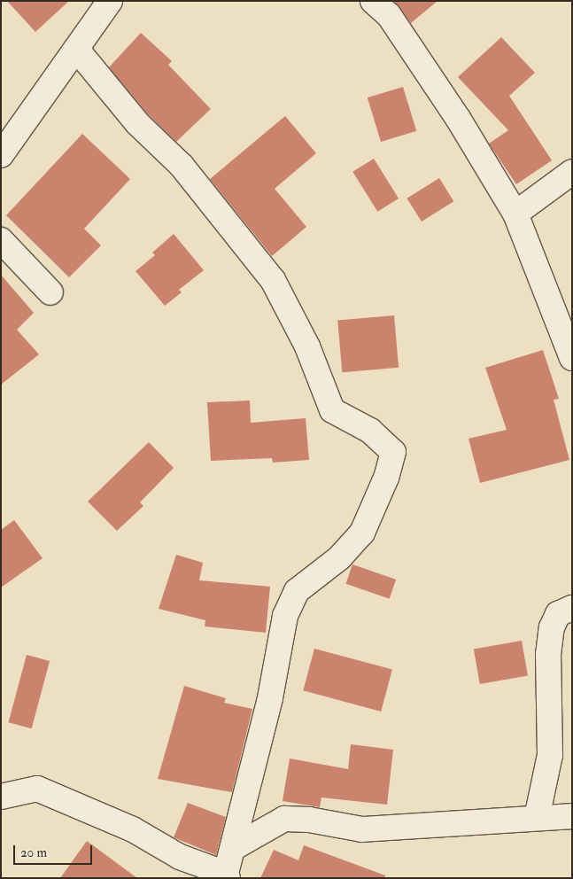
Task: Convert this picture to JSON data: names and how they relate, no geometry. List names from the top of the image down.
{
  "scale_bar": "20 m"
}
